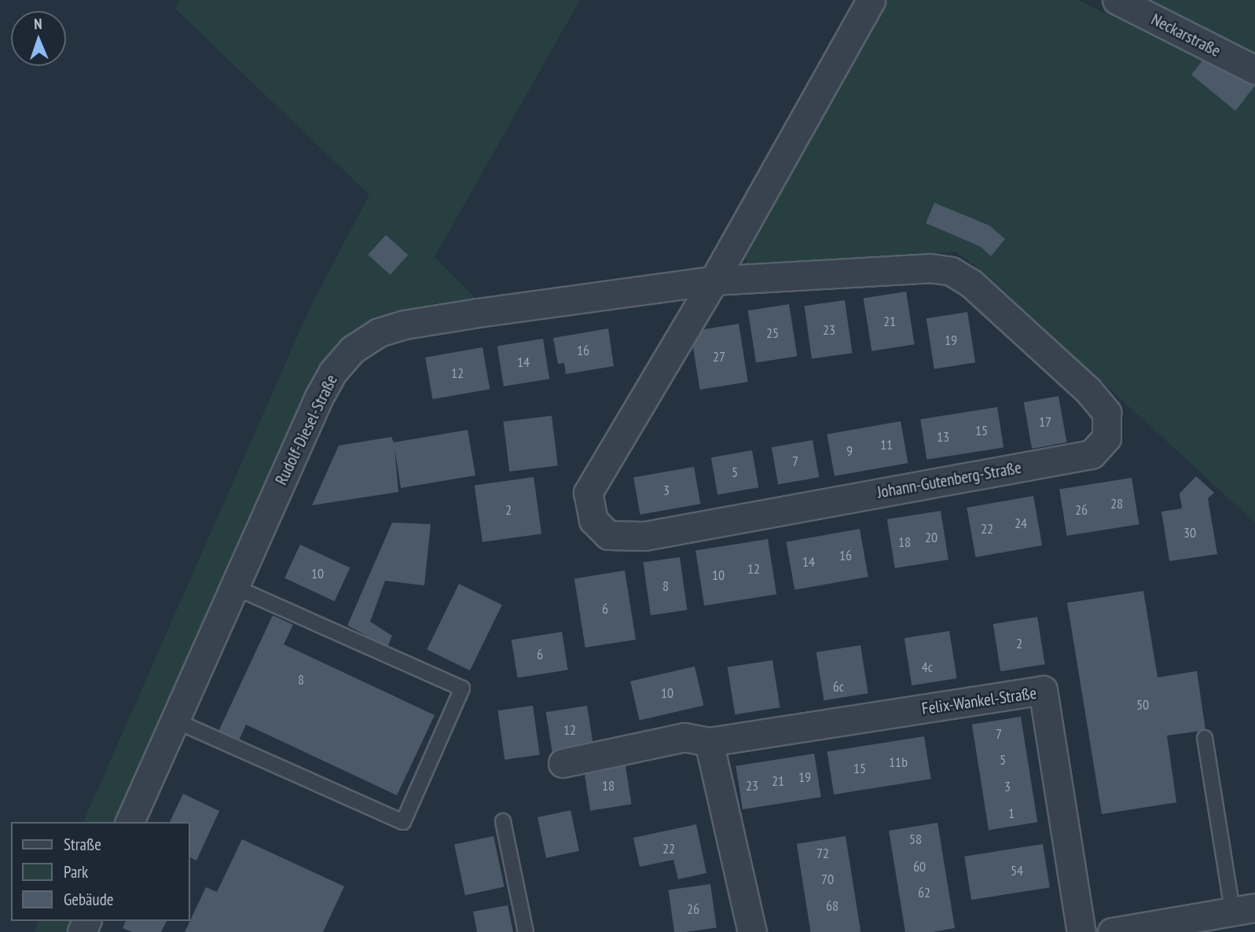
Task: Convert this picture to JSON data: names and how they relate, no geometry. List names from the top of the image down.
{
  "streets": {
    "street": [
      "Neckarstraße",
      "Rudolf-Diesel-Straße",
      "Johann-Gutenberg-Straße",
      "Felix-Wankel-Straße"
    ]
  },
  "crossings": [
    ["Rudolf-Diesel-Straße", "Johann-Gutenberg-Straße"]
  ],
  "house_numbers": [
    "21",
    "23",
    "25",
    "19",
    "16",
    "27",
    "14",
    "12",
    "17",
    "15",
    "13",
    "11",
    "9",
    "7",
    "5",
    "3",
    "28",
    "2",
    "26",
    "24",
    "22",
    "30",
    "20",
    "18",
    "16",
    "14",
    "12",
    "10",
    "10",
    "8",
    "6",
    "2",
    "6",
    "4c",
    "8",
    "6c",
    "10",
    "50",
    "12",
    "7",
    "5",
    "11b",
    "15",
    "19",
    "21",
    "18",
    "23",
    "3",
    "1",
    "58",
    "22",
    "72",
    "60",
    "54",
    "70",
    "62",
    "68",
    "26"
  ],
  "legend": ["Straße", "Park", "Gebäude"],
  "north": "top"
}
